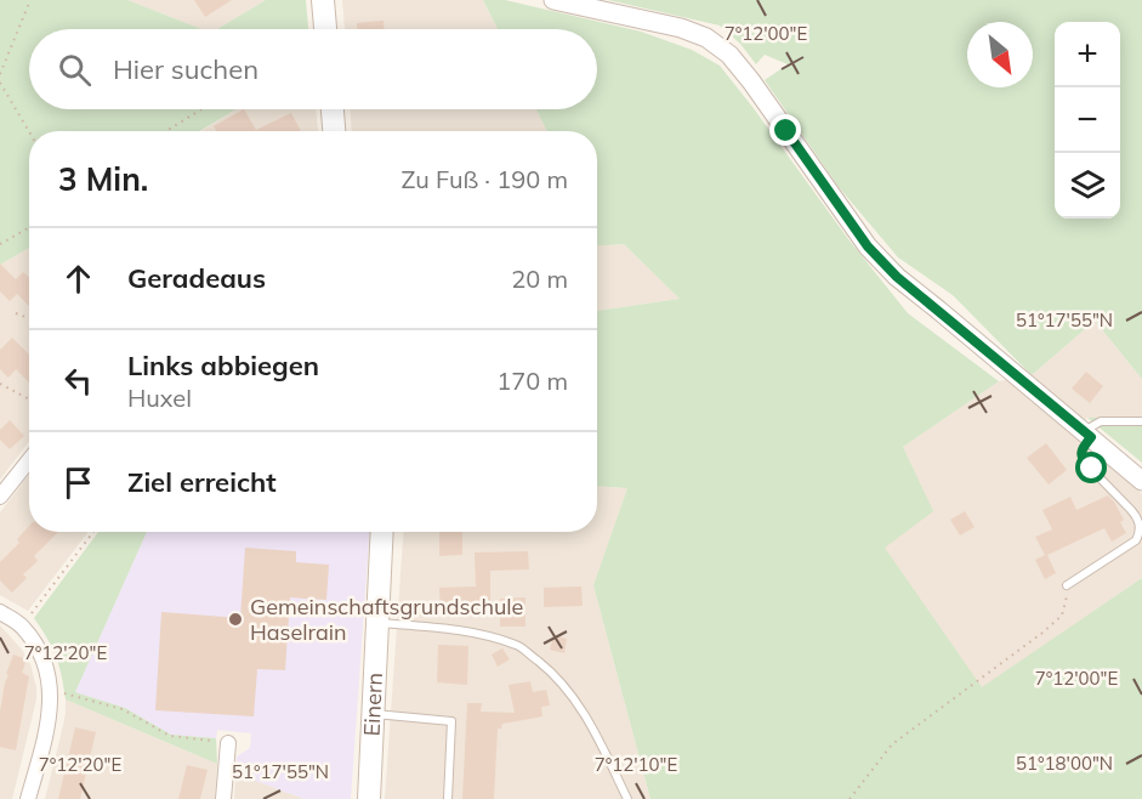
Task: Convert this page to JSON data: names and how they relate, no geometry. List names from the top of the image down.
{
  "streets": {
    "main road": ["Einern"]
  },
  "places": ["Gemeinschaftsgrundschule Haselrain"],
  "north": "bottom right",
  "page": {
    "map_buttons": ["+", "−"],
    "search": "Hier suchen",
    "heading": ["3 Min.", "Zu Fuß · 190 m"],
    "list": [
      ["Geradeaus", "20 m"],
      ["Links abbiegen", "Huxel", "170 m"],
      "Ziel erreicht"
    ]
  },
  "coordinates": [
    "7°12'00\"E",
    "51°17'55\"N",
    "7°12'20\"E",
    "51°18'00\"N",
    "7°12'10\"E"
  ]
}
